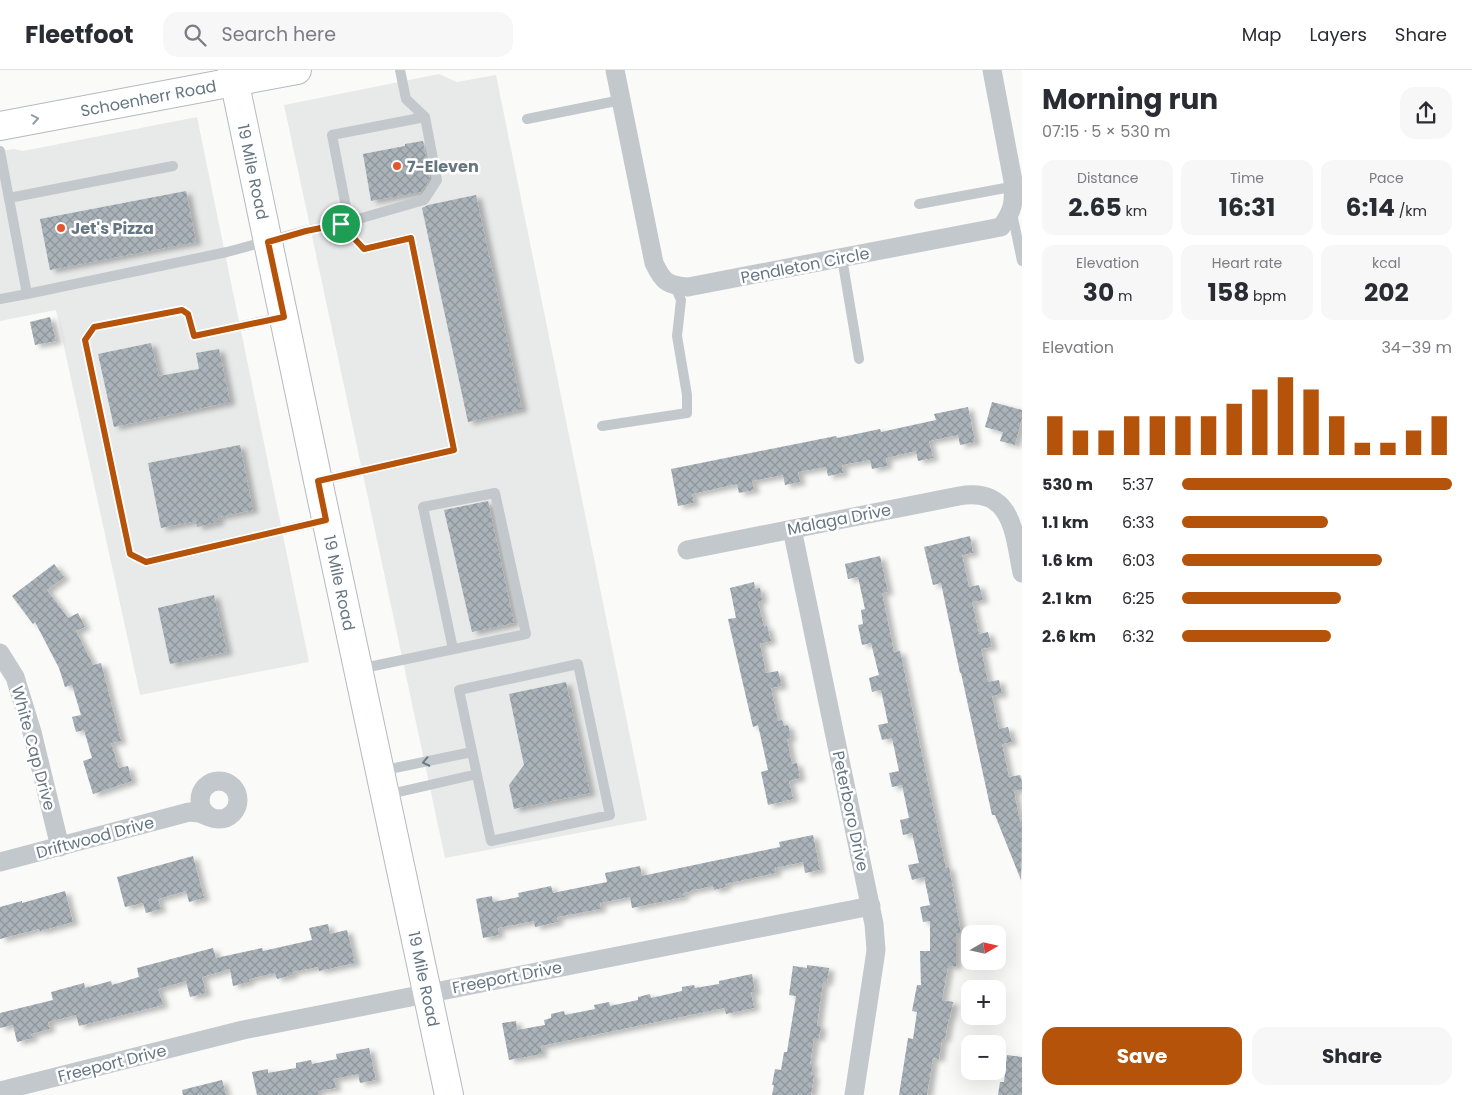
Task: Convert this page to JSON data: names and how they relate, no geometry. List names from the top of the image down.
{
  "streets": {
    "street": [
      "Schoenherr Road",
      "19 Mile Road",
      "Pendleton Circle",
      "Malaga Drive",
      "White Cap Drive",
      "Peterboro Drive",
      "Driftwood Drive",
      "Freeport Drive"
    ]
  },
  "crossings": [
    ["Schoenherr Road", "19 Mile Road"],
    ["19 Mile Road", "Freeport Drive"],
    ["Malaga Drive", "Peterboro Drive"],
    ["White Cap Drive", "Driftwood Drive"],
    ["Peterboro Drive", "Freeport Drive"]
  ],
  "one_way": ["Schoenherr Road"],
  "places": ["7-Eleven", "Jet's Pizza"],
  "north": "right",
  "page": {
    "header": "Fleetfoot",
    "search": "Search here",
    "nav": ["Map", "Layers", "Share"],
    "heading": ["Morning run", "07:15 · 5 × 530 m"],
    "stats": [
      ["Distance", "2.65 km"],
      ["Time", "16:31"],
      ["Pace", "6:14 /km"],
      ["Elevation", "30 m"],
      ["Heart rate", "158 bpm"],
      ["kcal", "202"]
    ],
    "chart": ["Elevation", "34–39 m"],
    "list": [
      {
        "name": "530 m",
        "note": "5:37"
      },
      {
        "name": "1.1 km",
        "note": "6:33"
      },
      {
        "name": "1.6 km",
        "note": "6:03"
      },
      {
        "name": "2.1 km",
        "note": "6:25"
      },
      {
        "name": "2.6 km",
        "note": "6:32"
      }
    ],
    "map_buttons": ["+", "−"],
    "buttons": ["Save", "Share"]
  }
}
